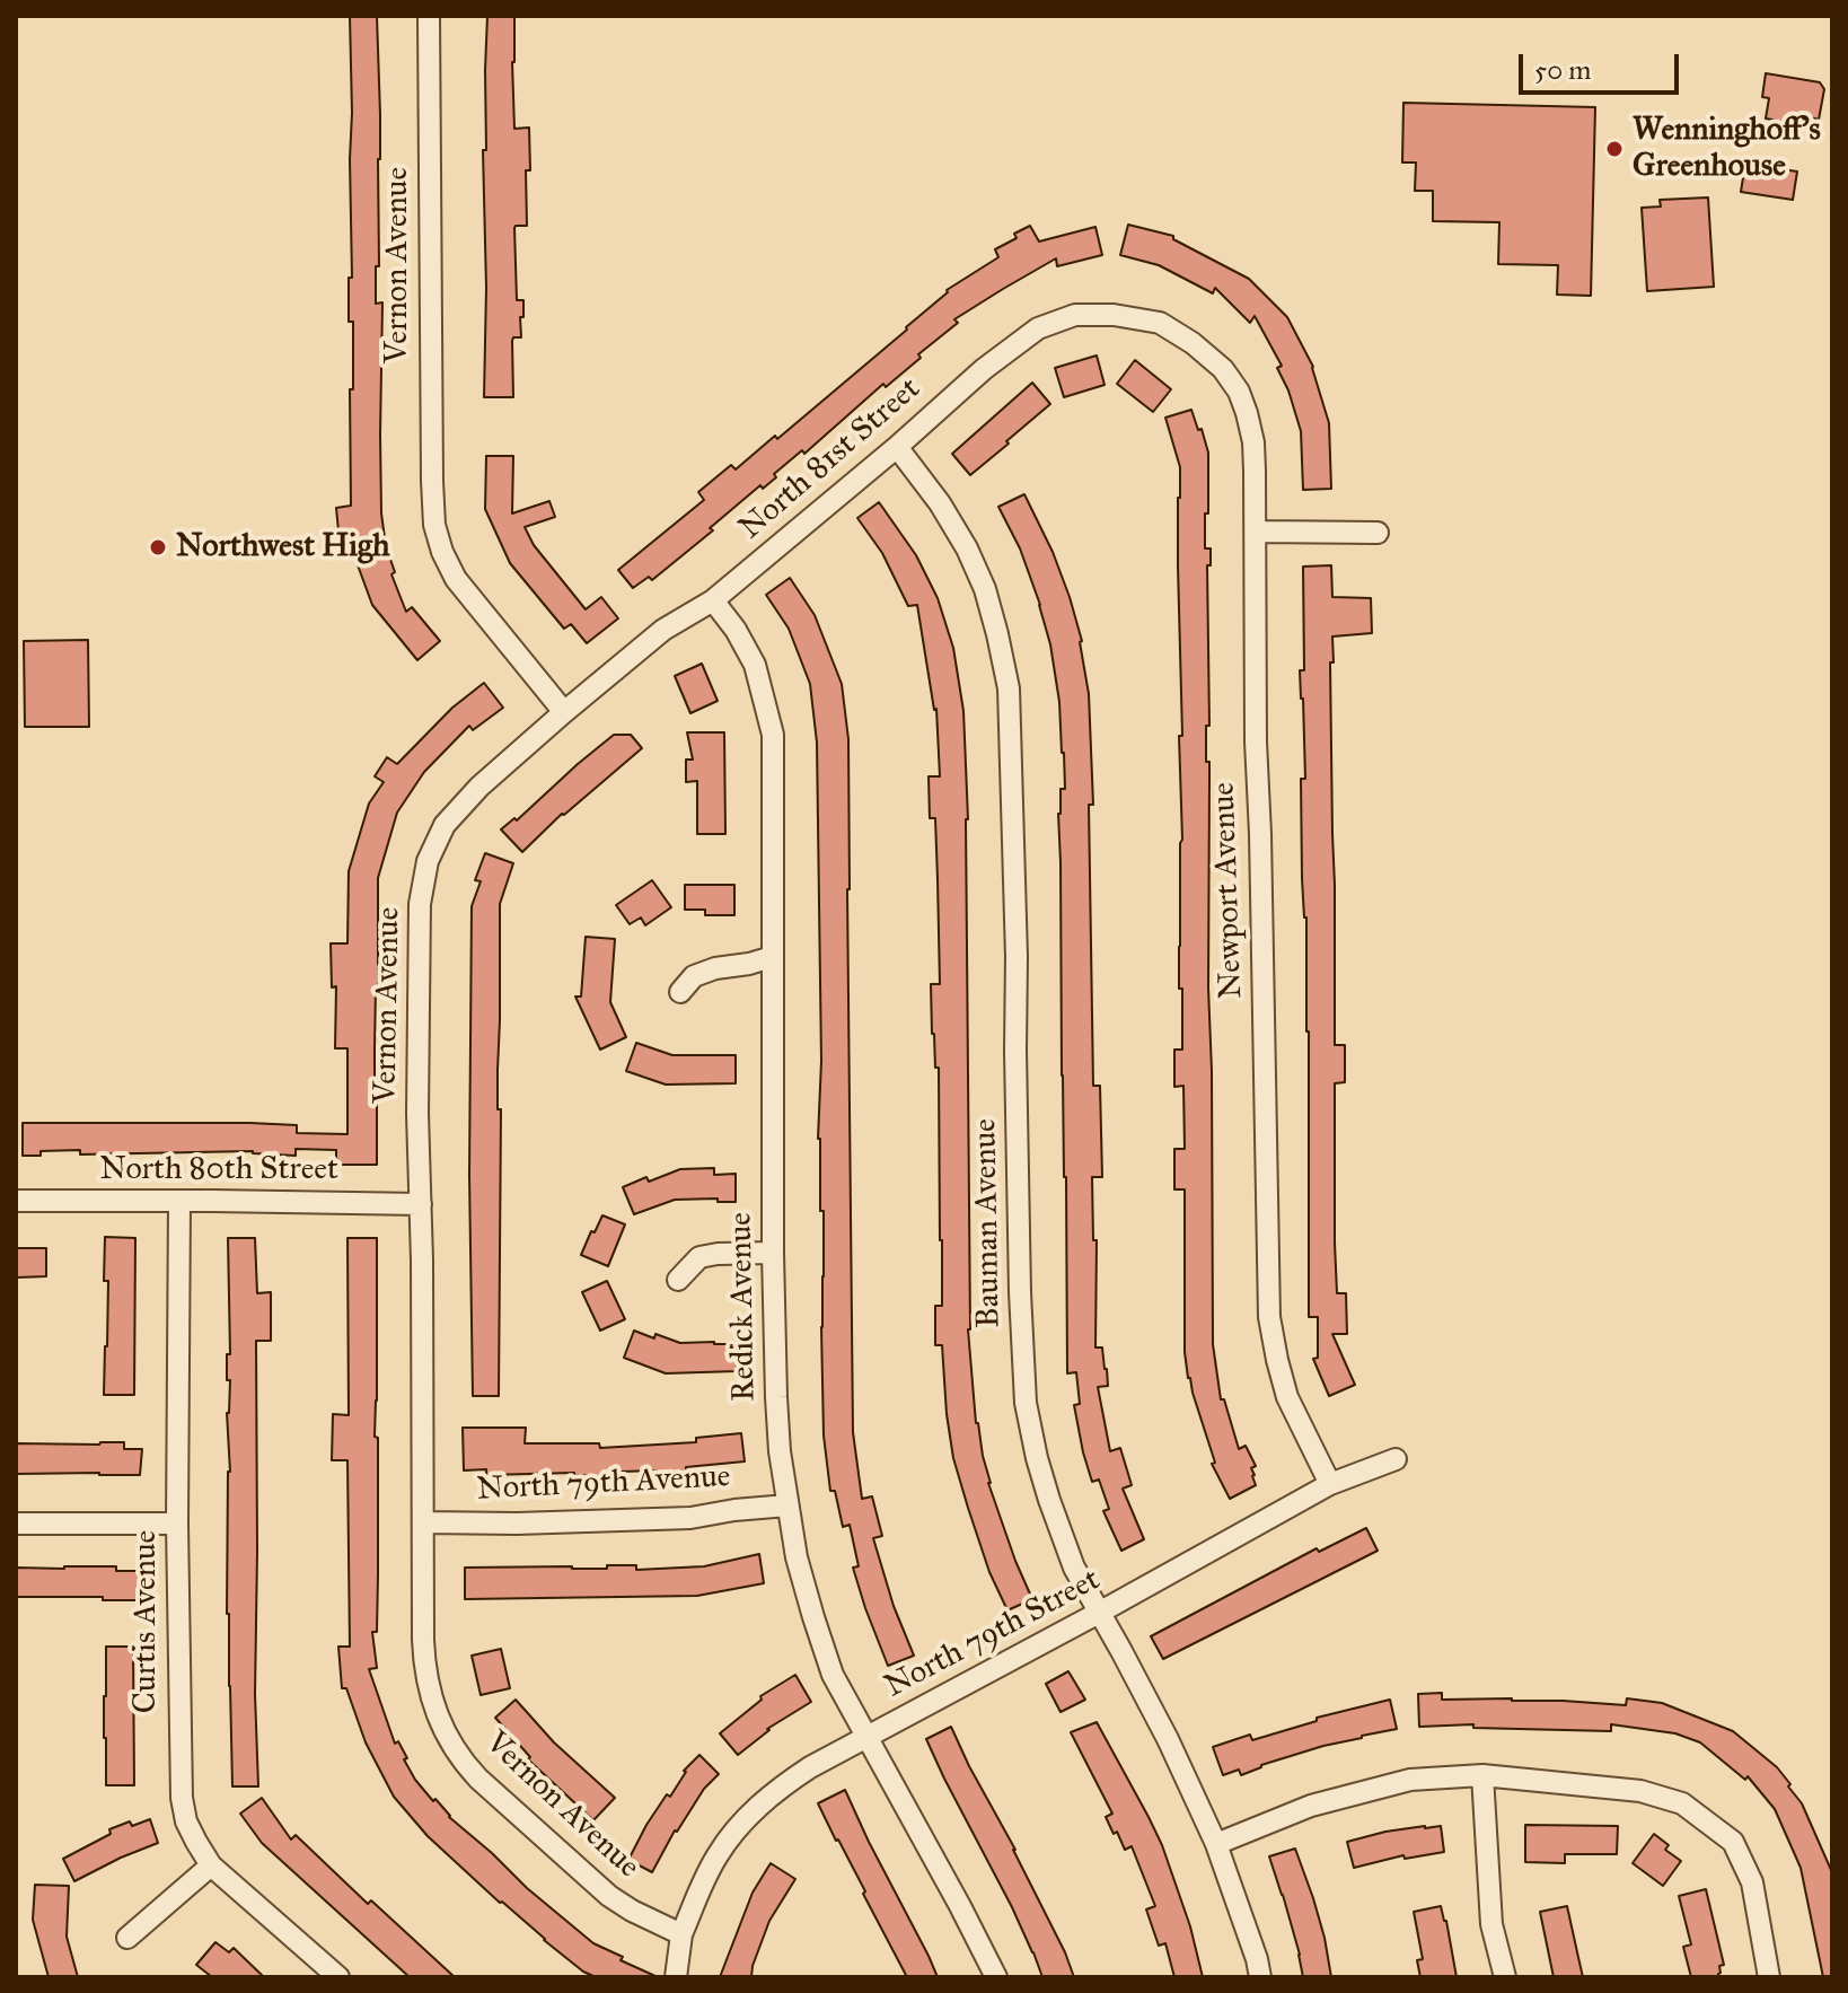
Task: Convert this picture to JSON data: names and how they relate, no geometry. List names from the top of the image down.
{
  "streets": {
    "street": [
      "Vernon Avenue",
      "North 81st Street",
      "Newport Avenue",
      "North 80th Street",
      "Bauman Avenue",
      "Redick Avenue",
      "North 79th Avenue",
      "Curtis Avenue",
      "North 79th Street"
    ]
  },
  "crossings": [
    ["Vernon Avenue", "North 81st Street"],
    ["Vernon Avenue", "North 80th Street"],
    ["Vernon Avenue", "North 79th Avenue"],
    ["Vernon Avenue", "North 79th Street"],
    ["North 81st Street", "Newport Avenue"],
    ["North 81st Street", "Bauman Avenue"],
    ["North 81st Street", "Redick Avenue"],
    ["Newport Avenue", "North 79th Street"],
    ["North 80th Street", "Curtis Avenue"],
    ["Bauman Avenue", "North 79th Street"],
    ["Redick Avenue", "North 79th Avenue"],
    ["Redick Avenue", "North 79th Street"]
  ],
  "places": ["Wenninghoff's Greenhouse", "Northwest High"],
  "scale_bar": "50 m"
}
